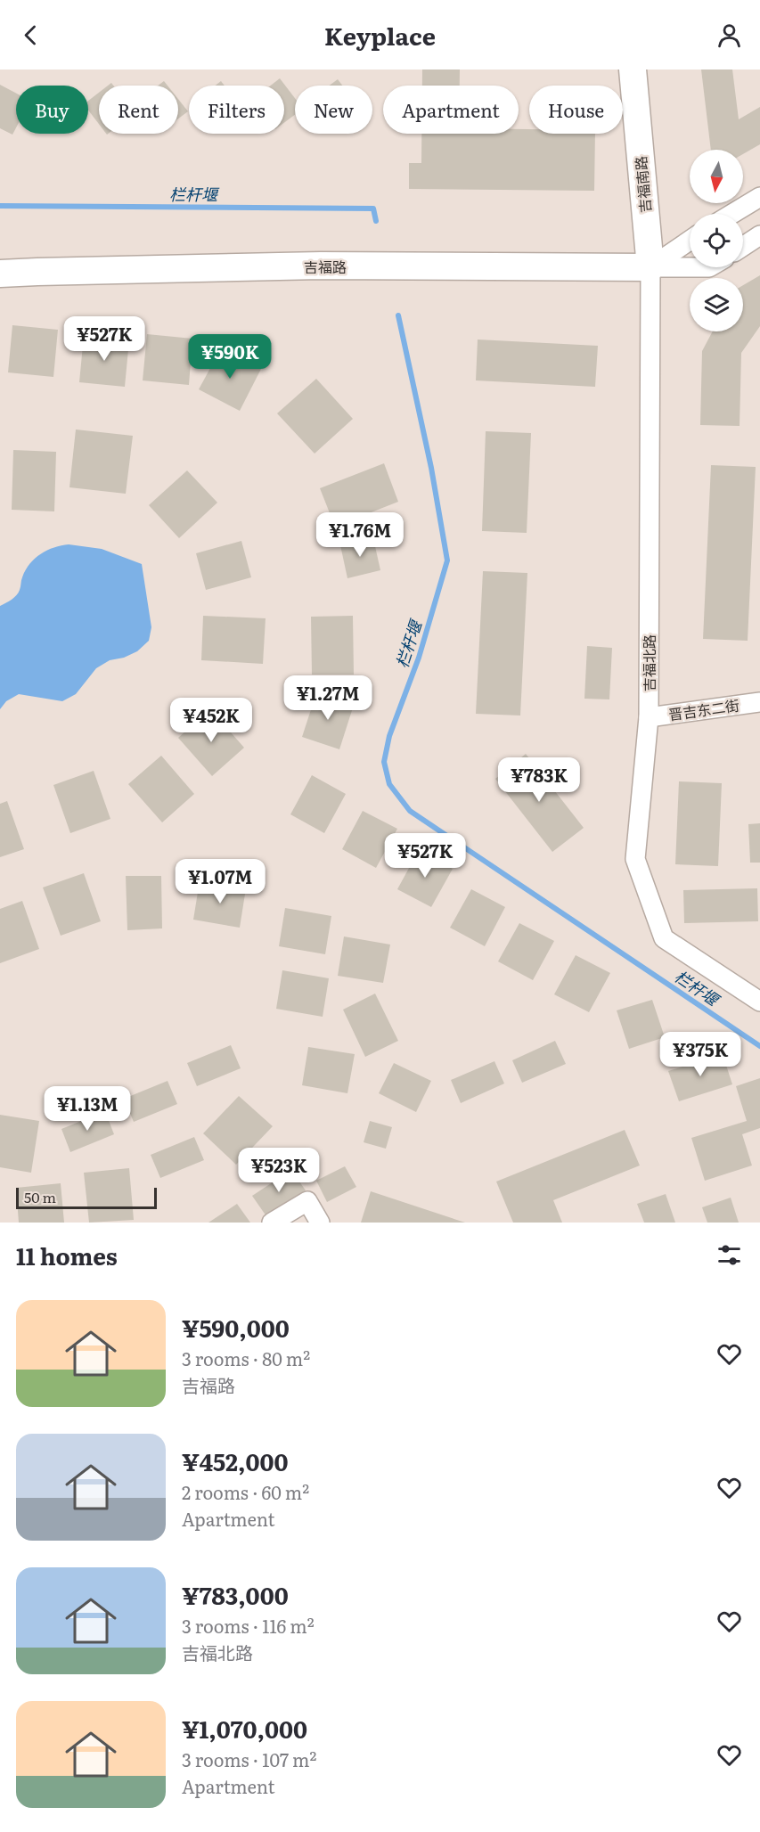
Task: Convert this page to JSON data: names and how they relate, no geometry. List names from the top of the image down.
{
  "streets": {
    "street": [
      "吉福南路",
      "吉福路",
      "吉福北路",
      "晋吉东二街"
    ]
  },
  "crossings": [
    ["吉福南路", "吉福路"],
    ["吉福南路", "吉福北路"],
    ["吉福路", "吉福北路"],
    ["吉福北路", "晋吉东二街"]
  ],
  "water": ["栏杆堰"],
  "scale_bar": "50 m",
  "north": "bottom",
  "page": {
    "header": "Keyplace",
    "chip": [
      "Buy",
      "Rent",
      "Filters",
      "New",
      "Apartment",
      "House"
    ],
    "price": [
      "¥527K",
      "¥590K",
      "¥1.76M",
      "¥1.27M",
      "¥452K",
      "¥783K",
      "¥527K",
      "¥1.07M",
      "¥375K",
      "¥1.13M",
      "¥523K"
    ],
    "scale": "50 m",
    "heading": "11 homes",
    "list": [
      {
        "name": "¥590,000",
        "note": "3 rooms · 80 m² · 吉福路"
      },
      {
        "name": "¥452,000",
        "note": "2 rooms · 60 m² · Apartment"
      },
      {
        "name": "¥783,000",
        "note": "3 rooms · 116 m² · 吉福北路"
      },
      {
        "name": "¥1,070,000",
        "note": "3 rooms · 107 m² · Apartment"
      }
    ]
  }
}
